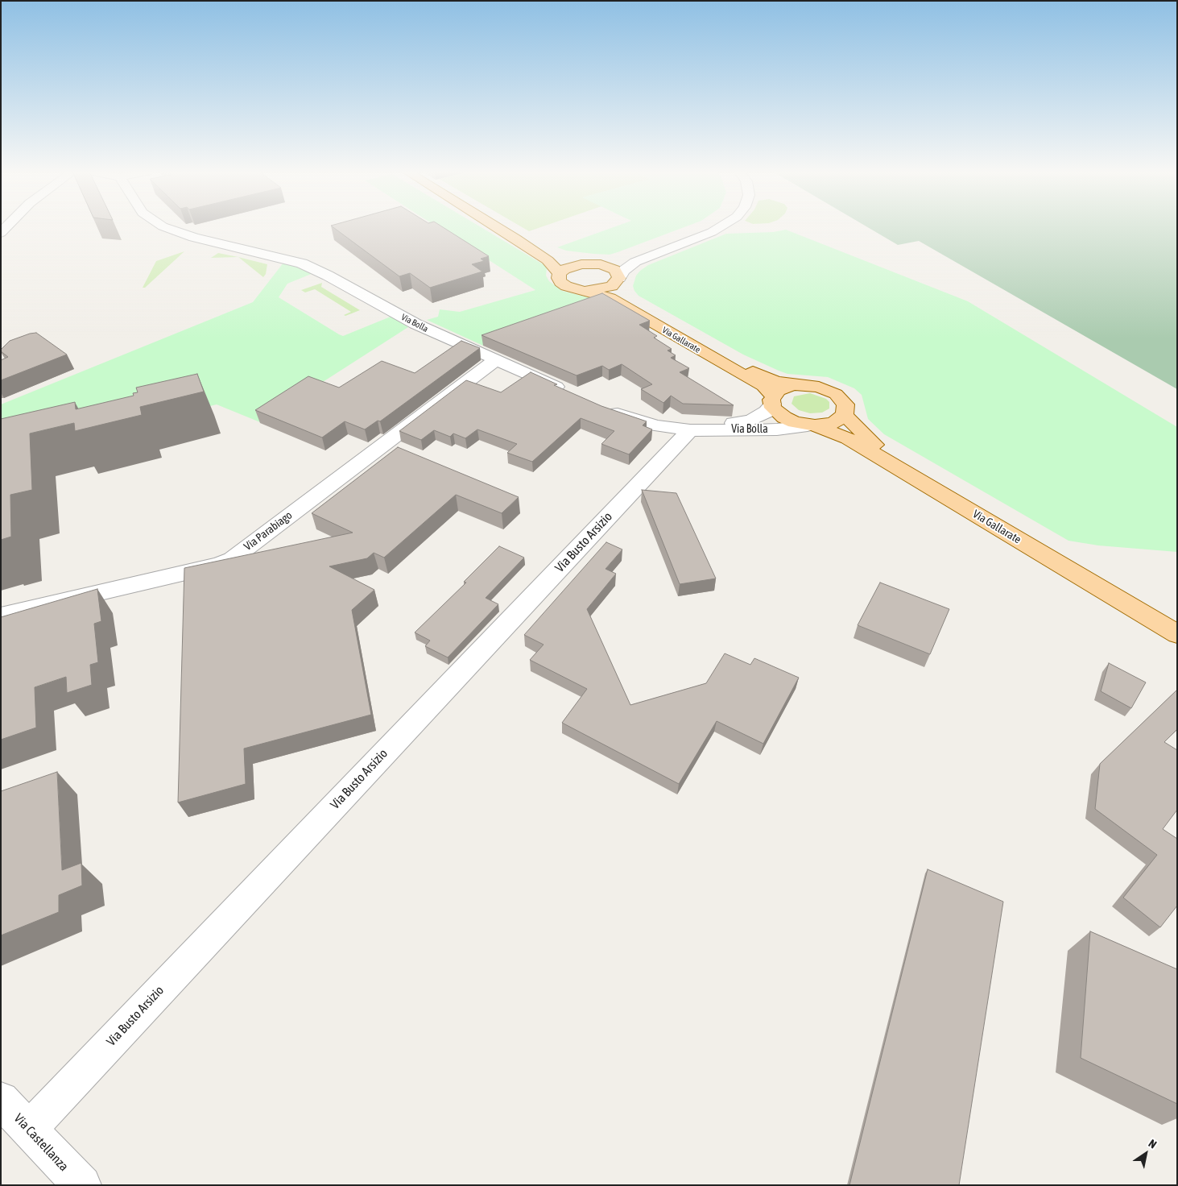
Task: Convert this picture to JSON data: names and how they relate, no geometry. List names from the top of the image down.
{
  "streets": {
    "main road": ["Via Gallarate"],
    "street": [
      "Via Bolla",
      "Via Parabiago",
      "Via Busto Arsizio",
      "Via Castellanza"
    ]
  },
  "crossings": [
    ["Via Bolla", "Via Gallarate"],
    ["Via Bolla", "Via Parabiago"],
    ["Via Bolla", "Via Busto Arsizio"],
    ["Via Busto Arsizio", "Via Castellanza"]
  ],
  "north": "top right"
}
